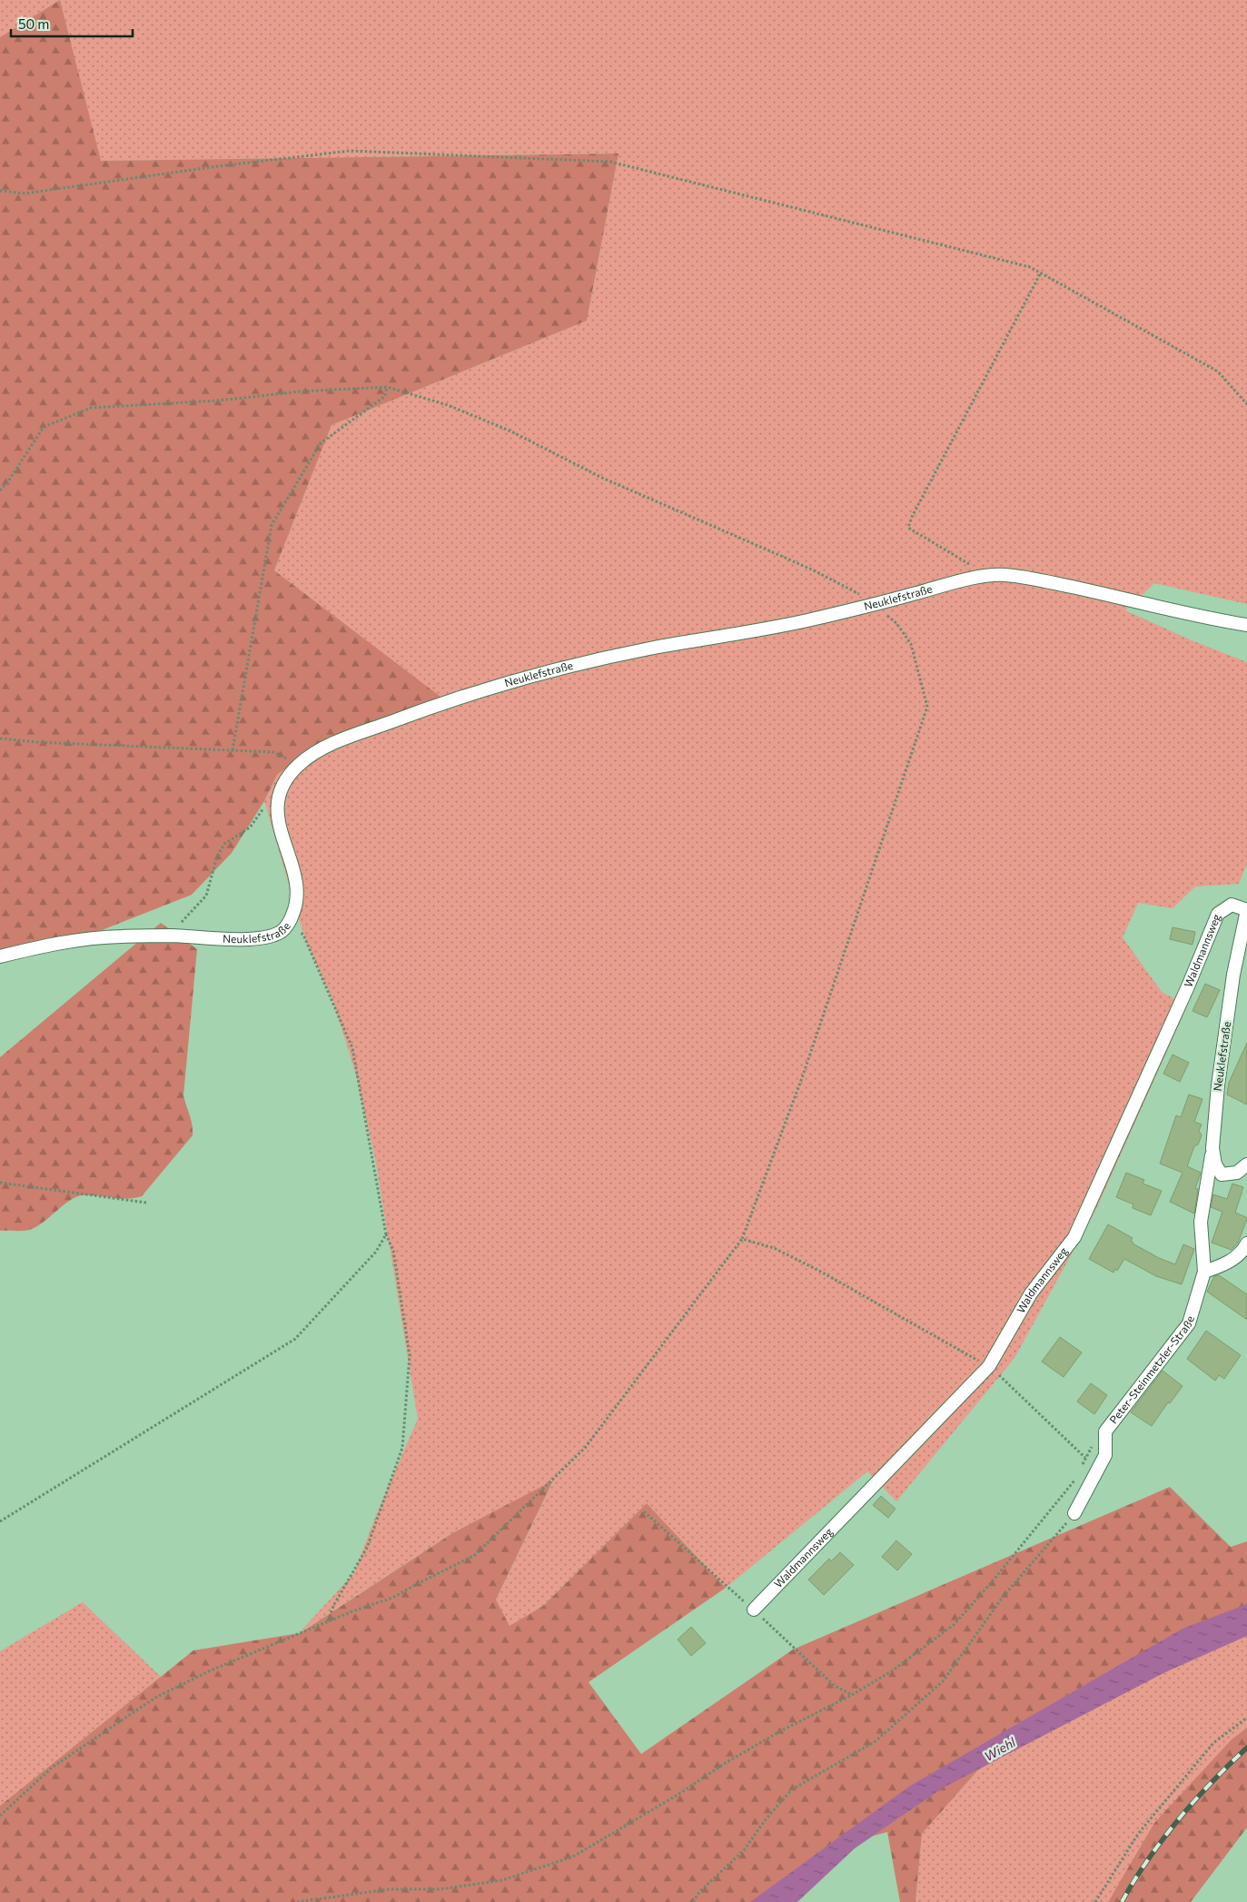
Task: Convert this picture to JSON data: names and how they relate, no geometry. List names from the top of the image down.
{
  "streets": {
    "street": ["Neuklefstraße", "Waldmannsweg", "Peter-Steinmetzler-Straße"]
  },
  "crossings": [
    ["Neuklefstraße", "Waldmannsweg"],
    ["Neuklefstraße", "Peter-Steinmetzler-Straße"]
  ],
  "water": ["Wiehl"],
  "scale_bar": "50 m"
}
